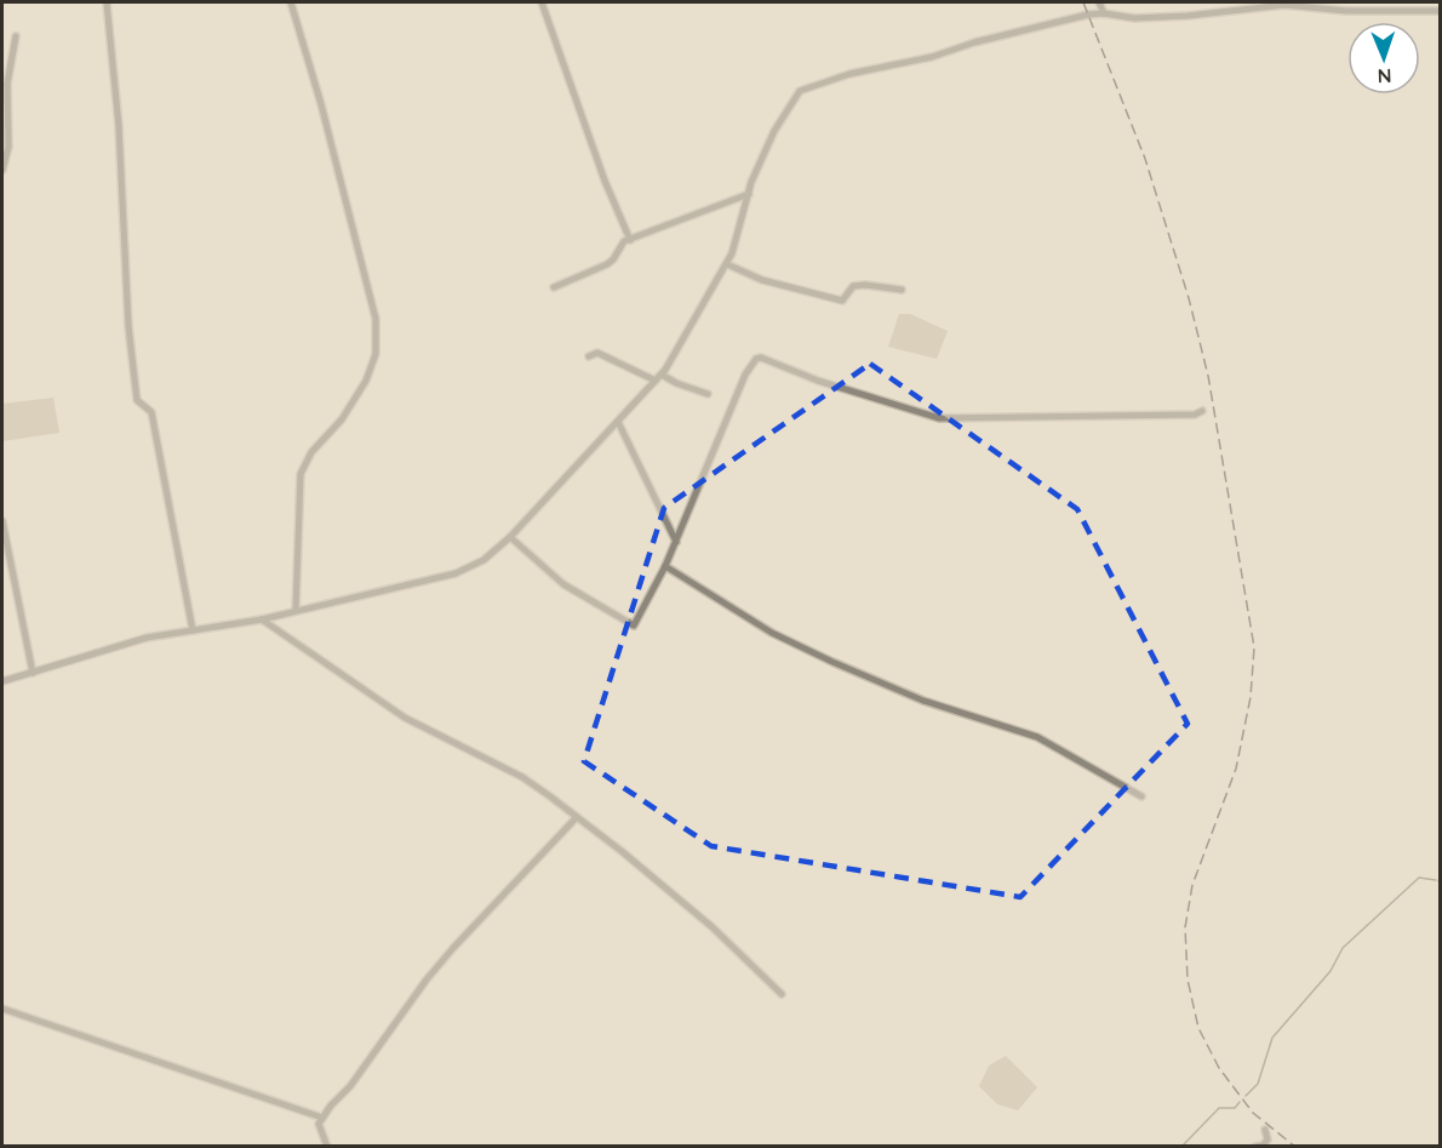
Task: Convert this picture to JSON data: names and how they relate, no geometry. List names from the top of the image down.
{
  "north": "bottom"
}
